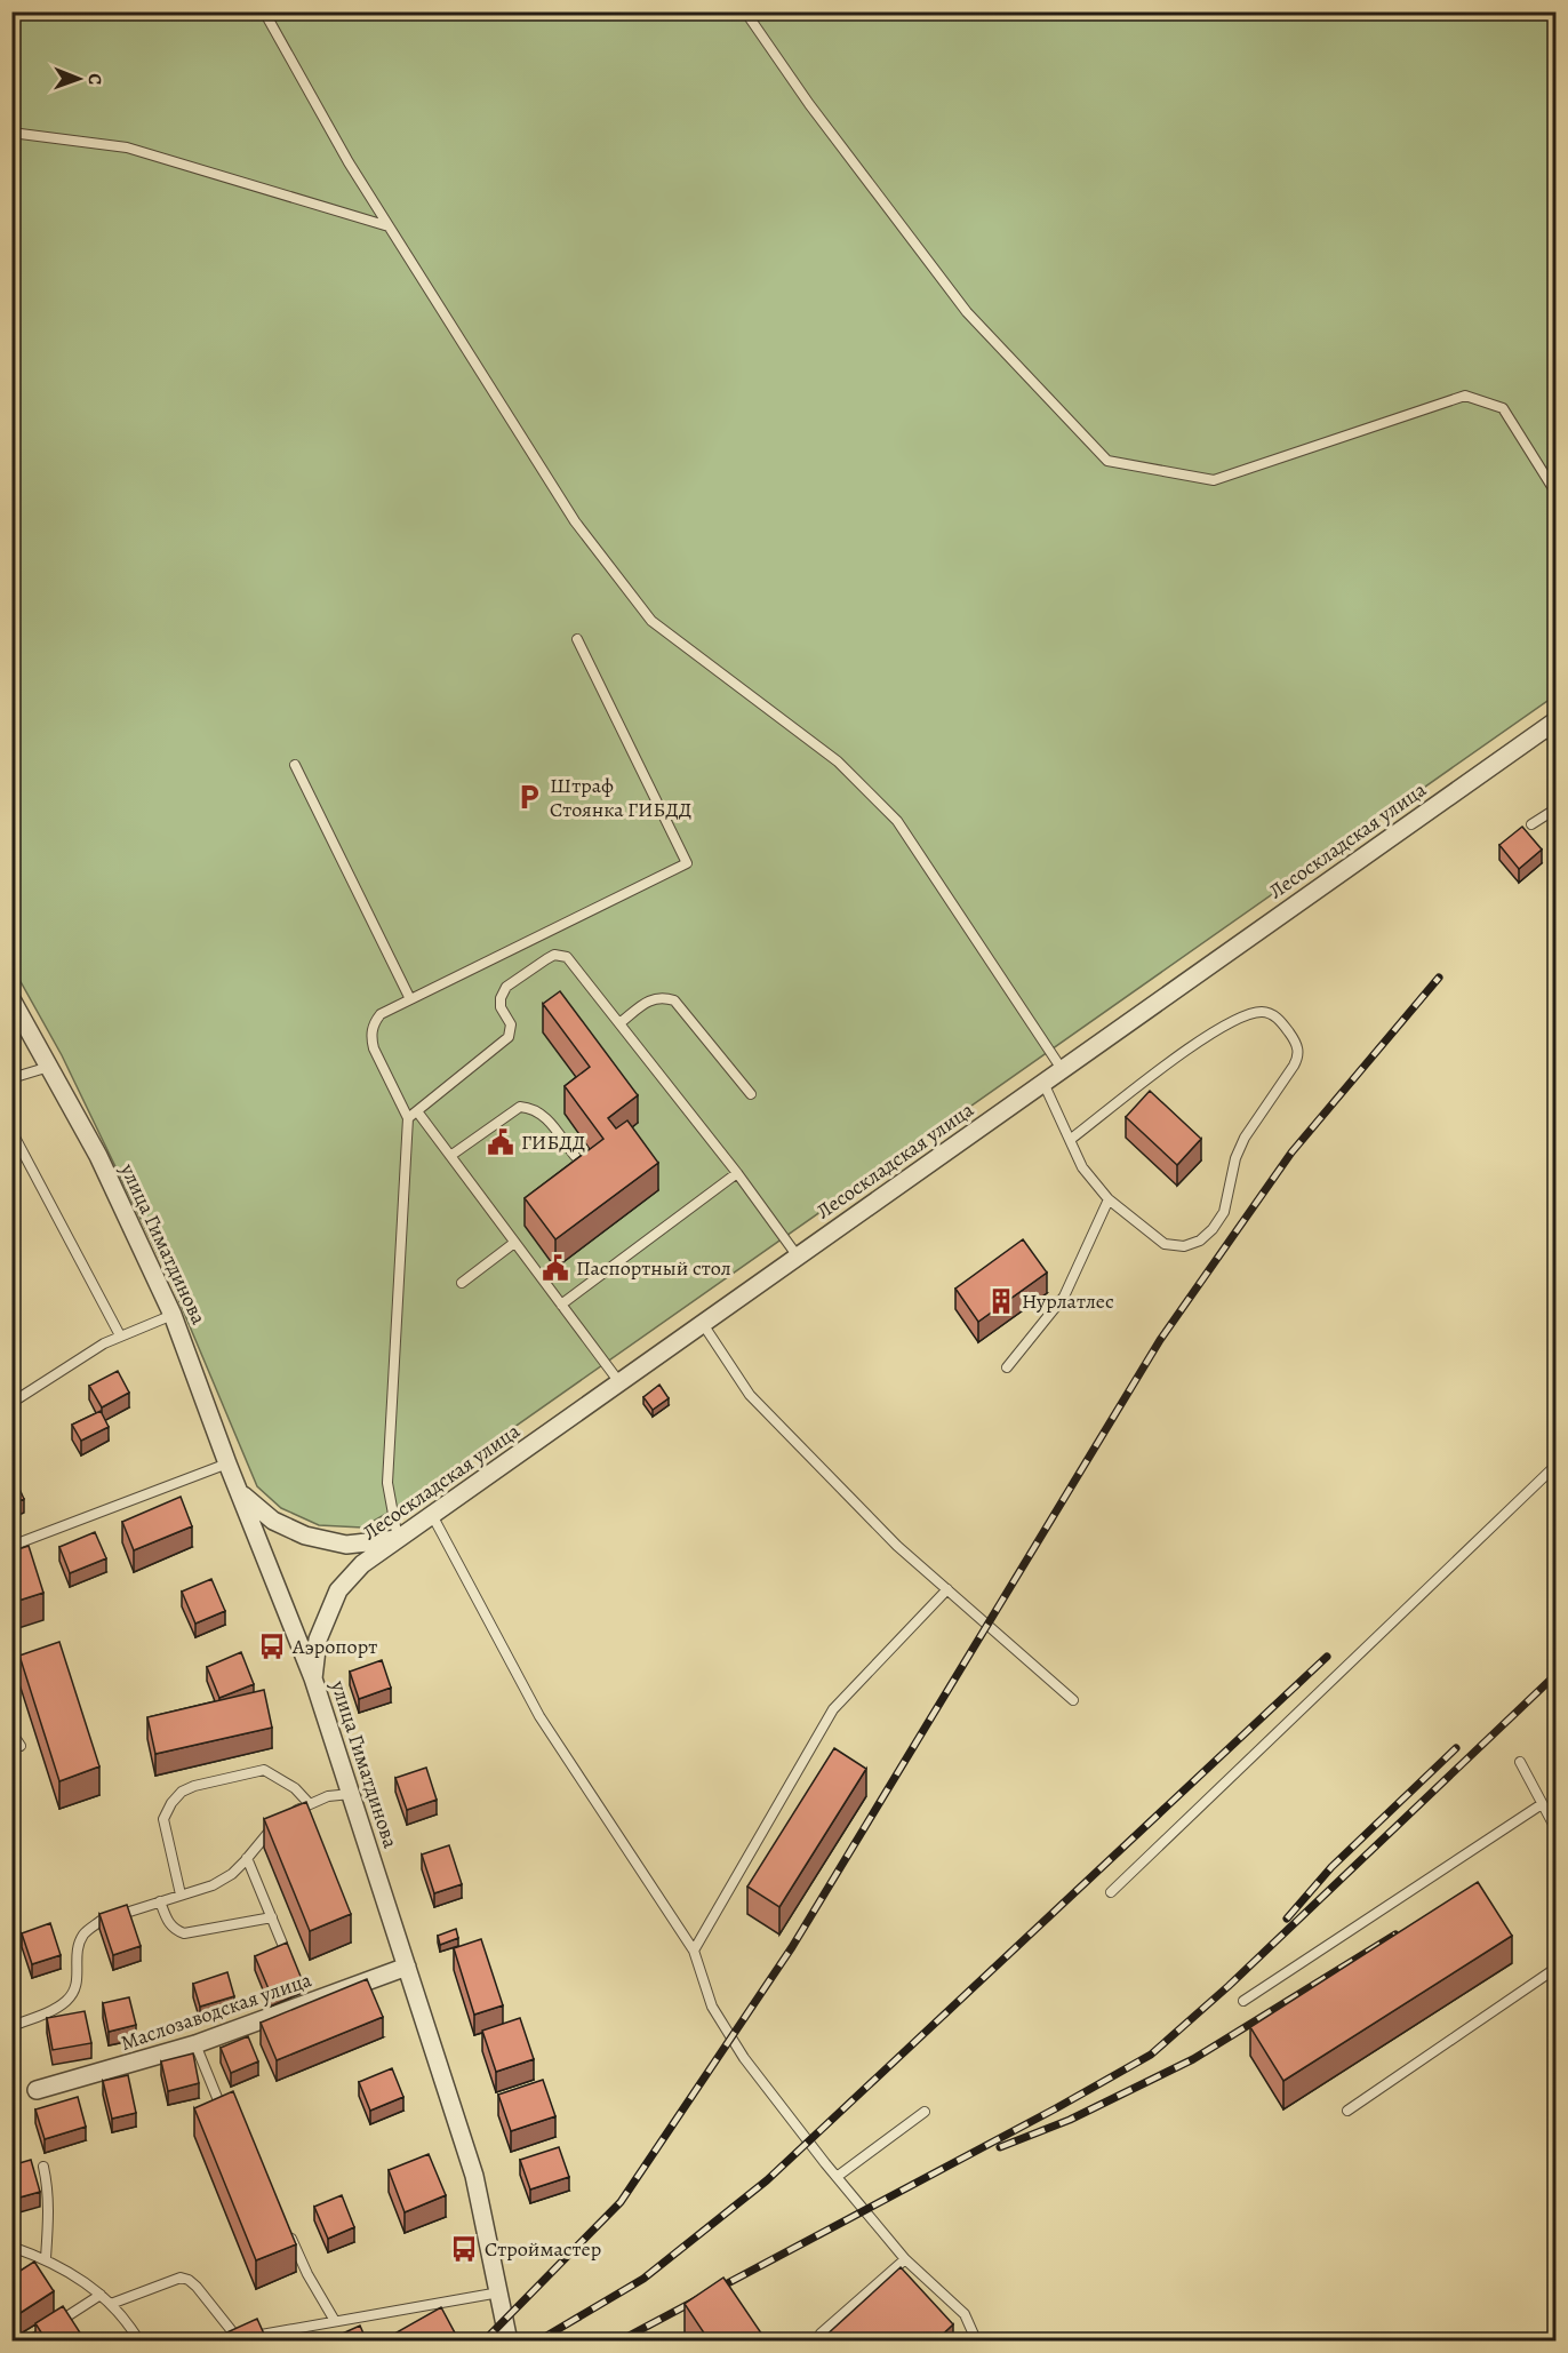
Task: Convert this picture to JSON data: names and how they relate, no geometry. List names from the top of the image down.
{
  "streets": {
    "street": ["Лесоскладская улица", "улица Гиматдинова", "Маслозаводская улица"]
  },
  "crossings": [
    ["Лесоскладская улица", "улица Гиматдинова"],
    ["улица Гиматдинова", "Маслозаводская улица"]
  ],
  "places": {
    "parking": ["Штраф Стоянка ГИБДД"],
    "public building": ["ГИБДД", "Паспортный стол"],
    "building": ["Нурлатлес"],
    "bus stop": ["Аэропорт", "Строймастер"]
  },
  "north": "right"
}
